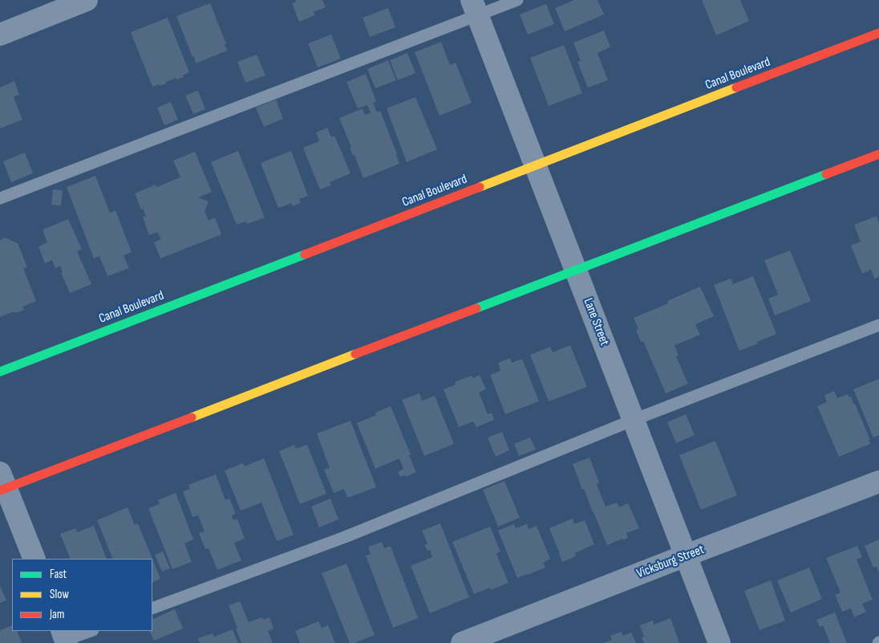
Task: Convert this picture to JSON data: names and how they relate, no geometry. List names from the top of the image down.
{
  "streets": {
    "main road": ["Canal Boulevard"],
    "street": ["Lane Street", "Vicksburg Street"]
  },
  "crossings": [
    ["Canal Boulevard", "Lane Street"],
    ["Lane Street", "Vicksburg Street"]
  ],
  "legend": ["Fast", "Slow", "Jam"]
}
